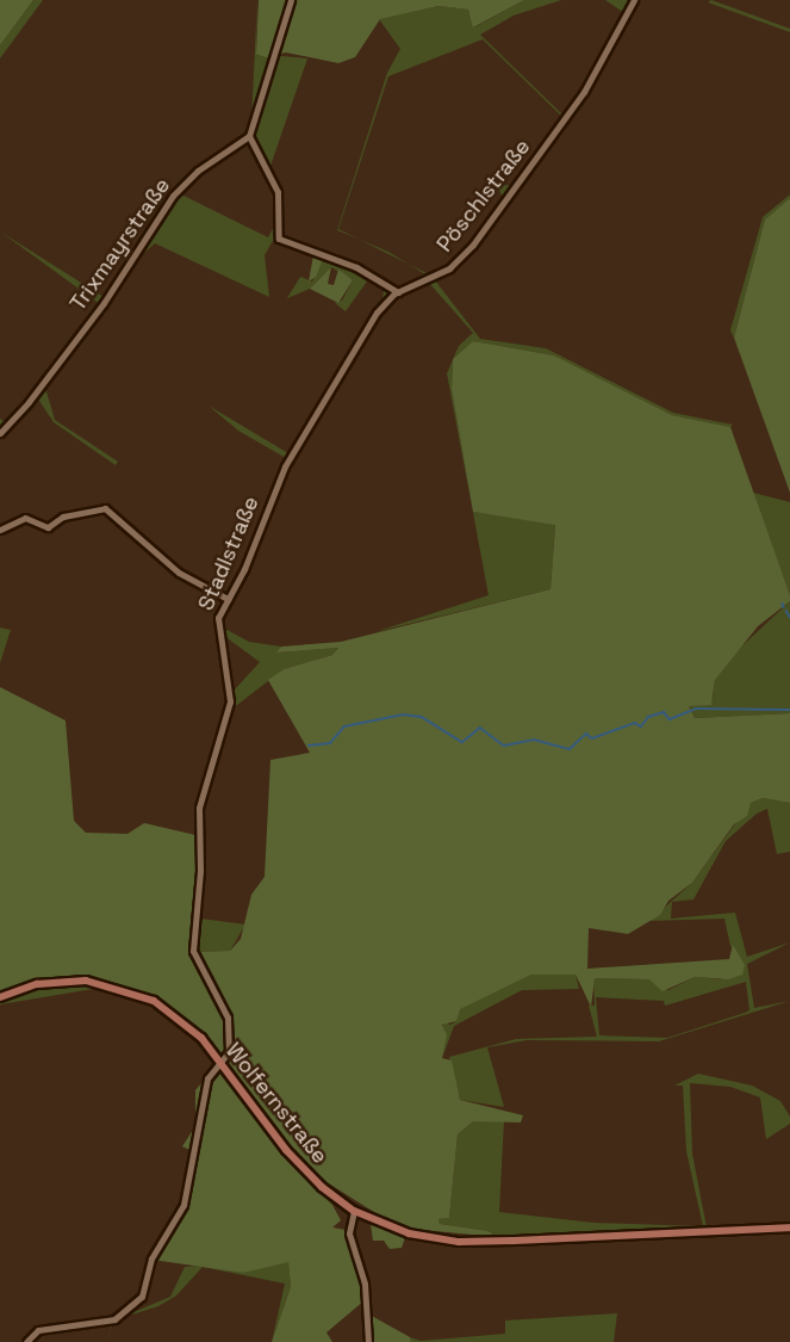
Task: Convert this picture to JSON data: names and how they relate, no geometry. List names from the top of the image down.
{
  "streets": {
    "main road": ["Wolfernstraße"],
    "street": ["Pöschlstraße", "Trixmayrstraße", "Stadlstraße"]
  },
  "crossings": [
    ["Pöschlstraße", "Stadlstraße"],
    ["Stadlstraße", "Wolfernstraße"]
  ]
}
